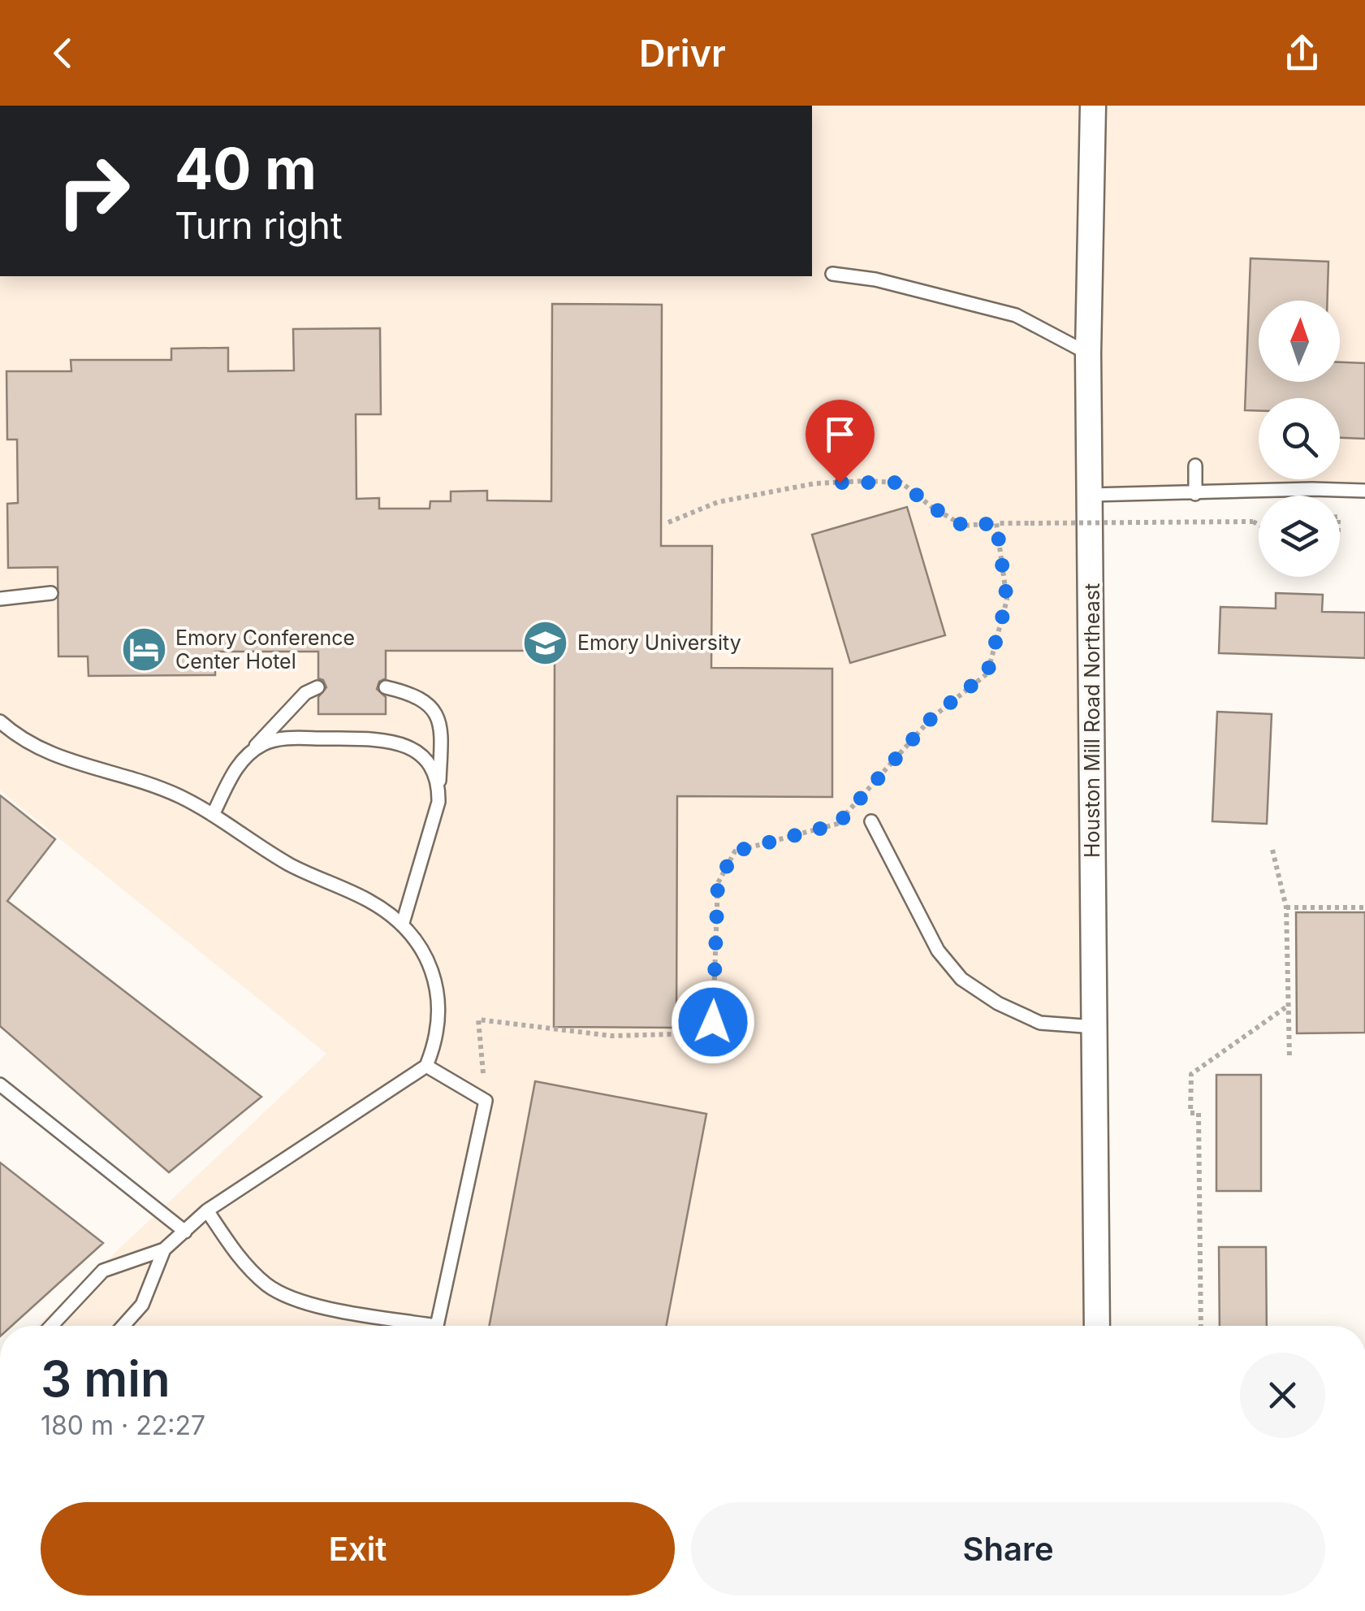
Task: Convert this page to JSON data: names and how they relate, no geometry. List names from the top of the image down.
{
  "streets": {
    "street": ["Houston Mill Road Northeast"]
  },
  "places": {
    "school or university": ["Emory University"],
    "hotel": ["Emory Conference Center Hotel"]
  },
  "north": "top",
  "page": {
    "header": "Drivr",
    "turn": ["40 m", "Turn right"],
    "heading": ["3 min", "180 m · 22:27"],
    "buttons": ["Exit", "Share"]
  }
}
